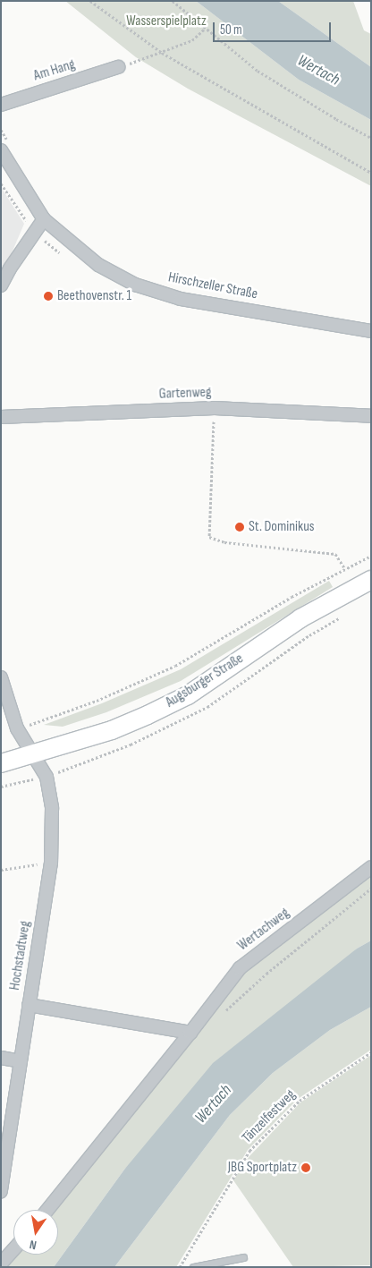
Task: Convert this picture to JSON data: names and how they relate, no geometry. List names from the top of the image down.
{
  "streets": {
    "main road": ["Augsburger Straße"],
    "street": [
      "Am Hang",
      "Hirschzeller Straße",
      "Gartenweg",
      "Wertachweg",
      "Hochstadtweg"
    ],
    "path": ["Tänzelfestweg"]
  },
  "crossings": [
    ["Augsburger Straße", "Hochstadtweg"]
  ],
  "water": ["Wertach"],
  "parks": ["Wasserspielplatz"],
  "places": ["Beethovenstr. 1", "St. Dominikus", "JBG Sportplatz"],
  "scale_bar": "50 m",
  "north": "bottom"
}
